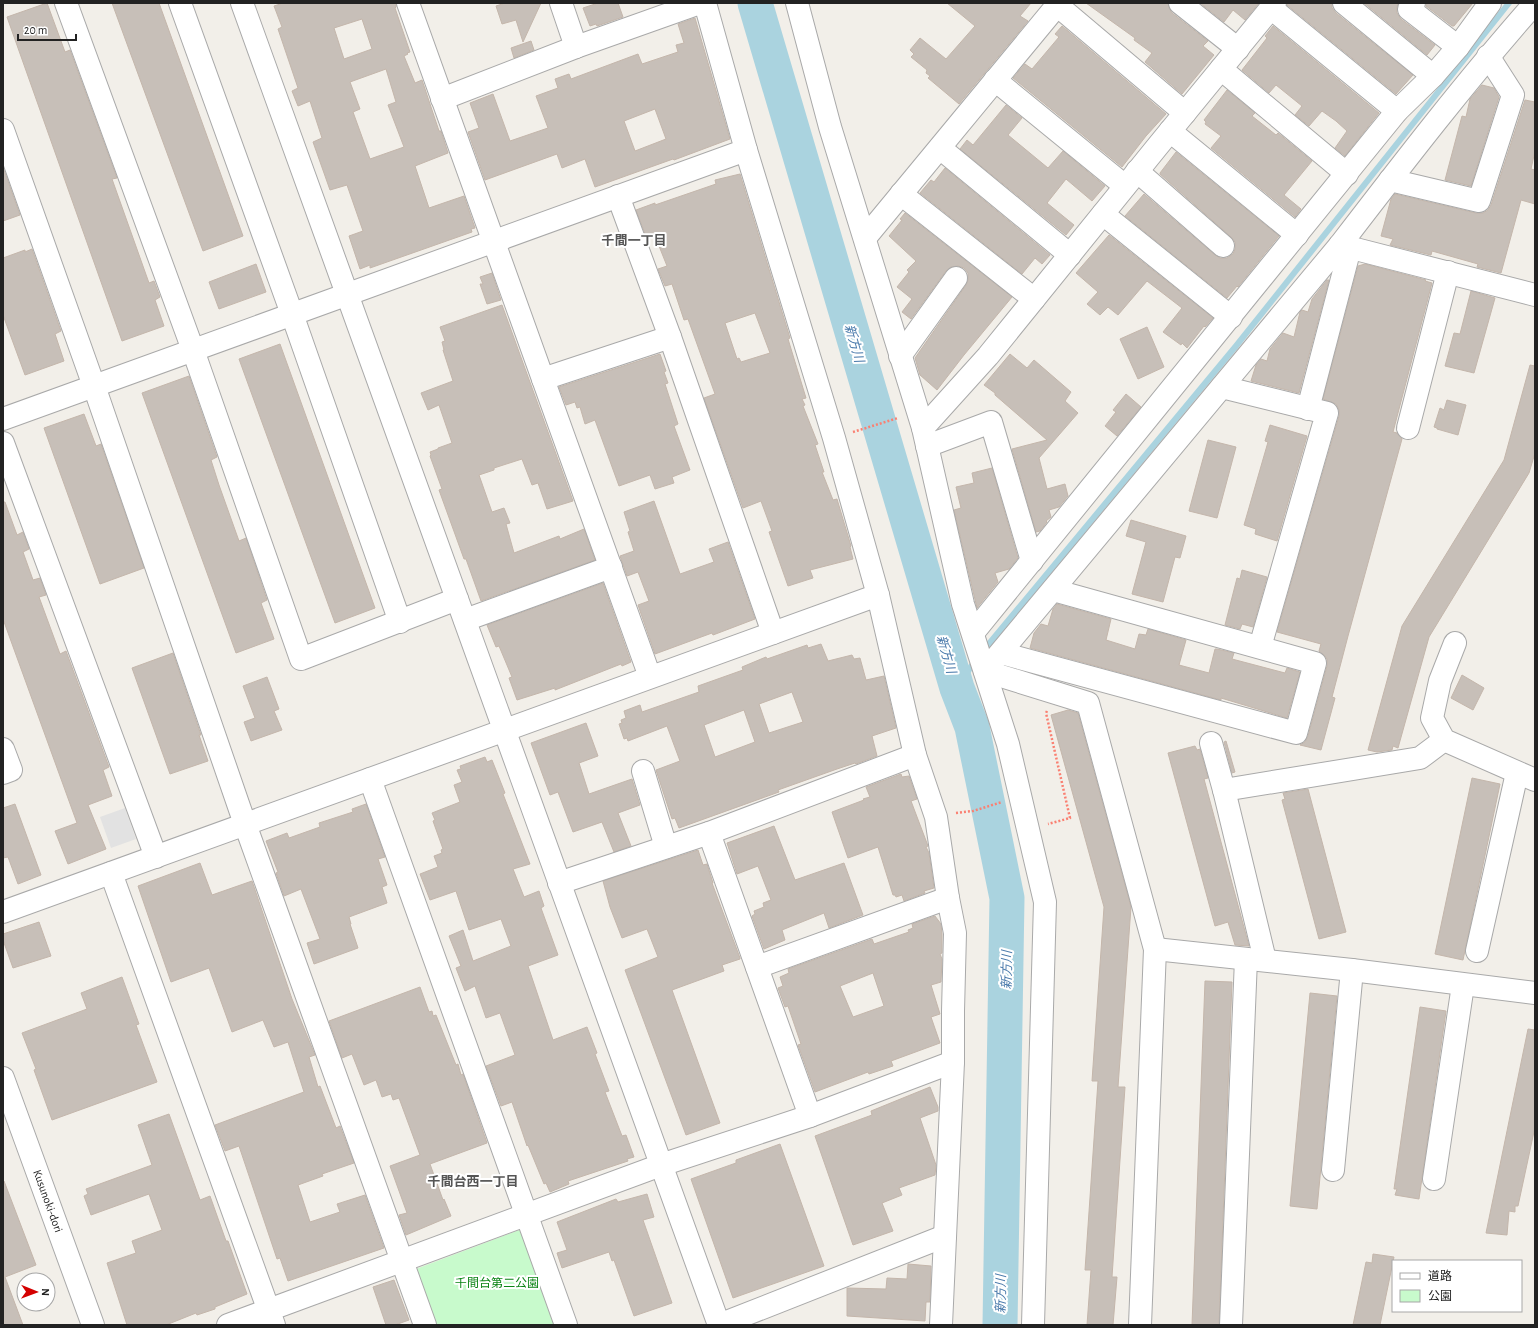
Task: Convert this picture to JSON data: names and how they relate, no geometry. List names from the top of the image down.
{
  "streets": {
    "street": ["Kusunoki-dori"]
  },
  "districts": ["千間一丁目", "千間台西一丁目"],
  "water": ["新方川"],
  "parks": ["千間台第二公園"],
  "legend": ["道路", "公園"],
  "scale_bar": "20 m",
  "north": "right"
}
